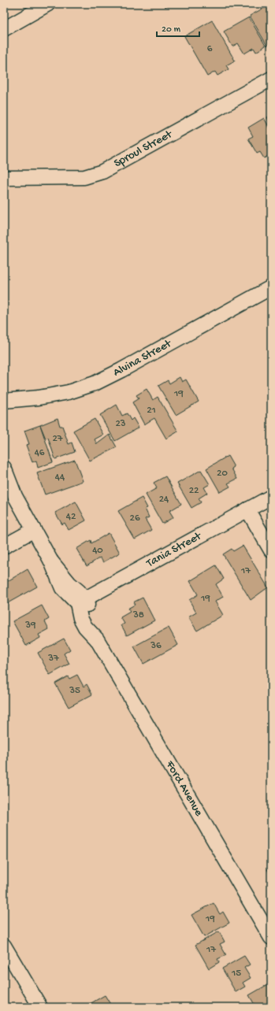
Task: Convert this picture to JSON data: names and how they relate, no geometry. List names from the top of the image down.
{
  "streets": {
    "street": [
      "Sproul Street",
      "Alvina Street",
      "Tania Street",
      "Ford Avenue"
    ]
  },
  "crossings": [
    ["Tania Street", "Ford Avenue"]
  ],
  "house_numbers": [
    "6",
    "19",
    "21",
    "23",
    "27",
    "46",
    "20",
    "44",
    "22",
    "24",
    "42",
    "26",
    "40",
    "17",
    "19",
    "38",
    "39",
    "36",
    "37",
    "35",
    "19",
    "17",
    "15"
  ],
  "scale_bar": "20 m"
}
